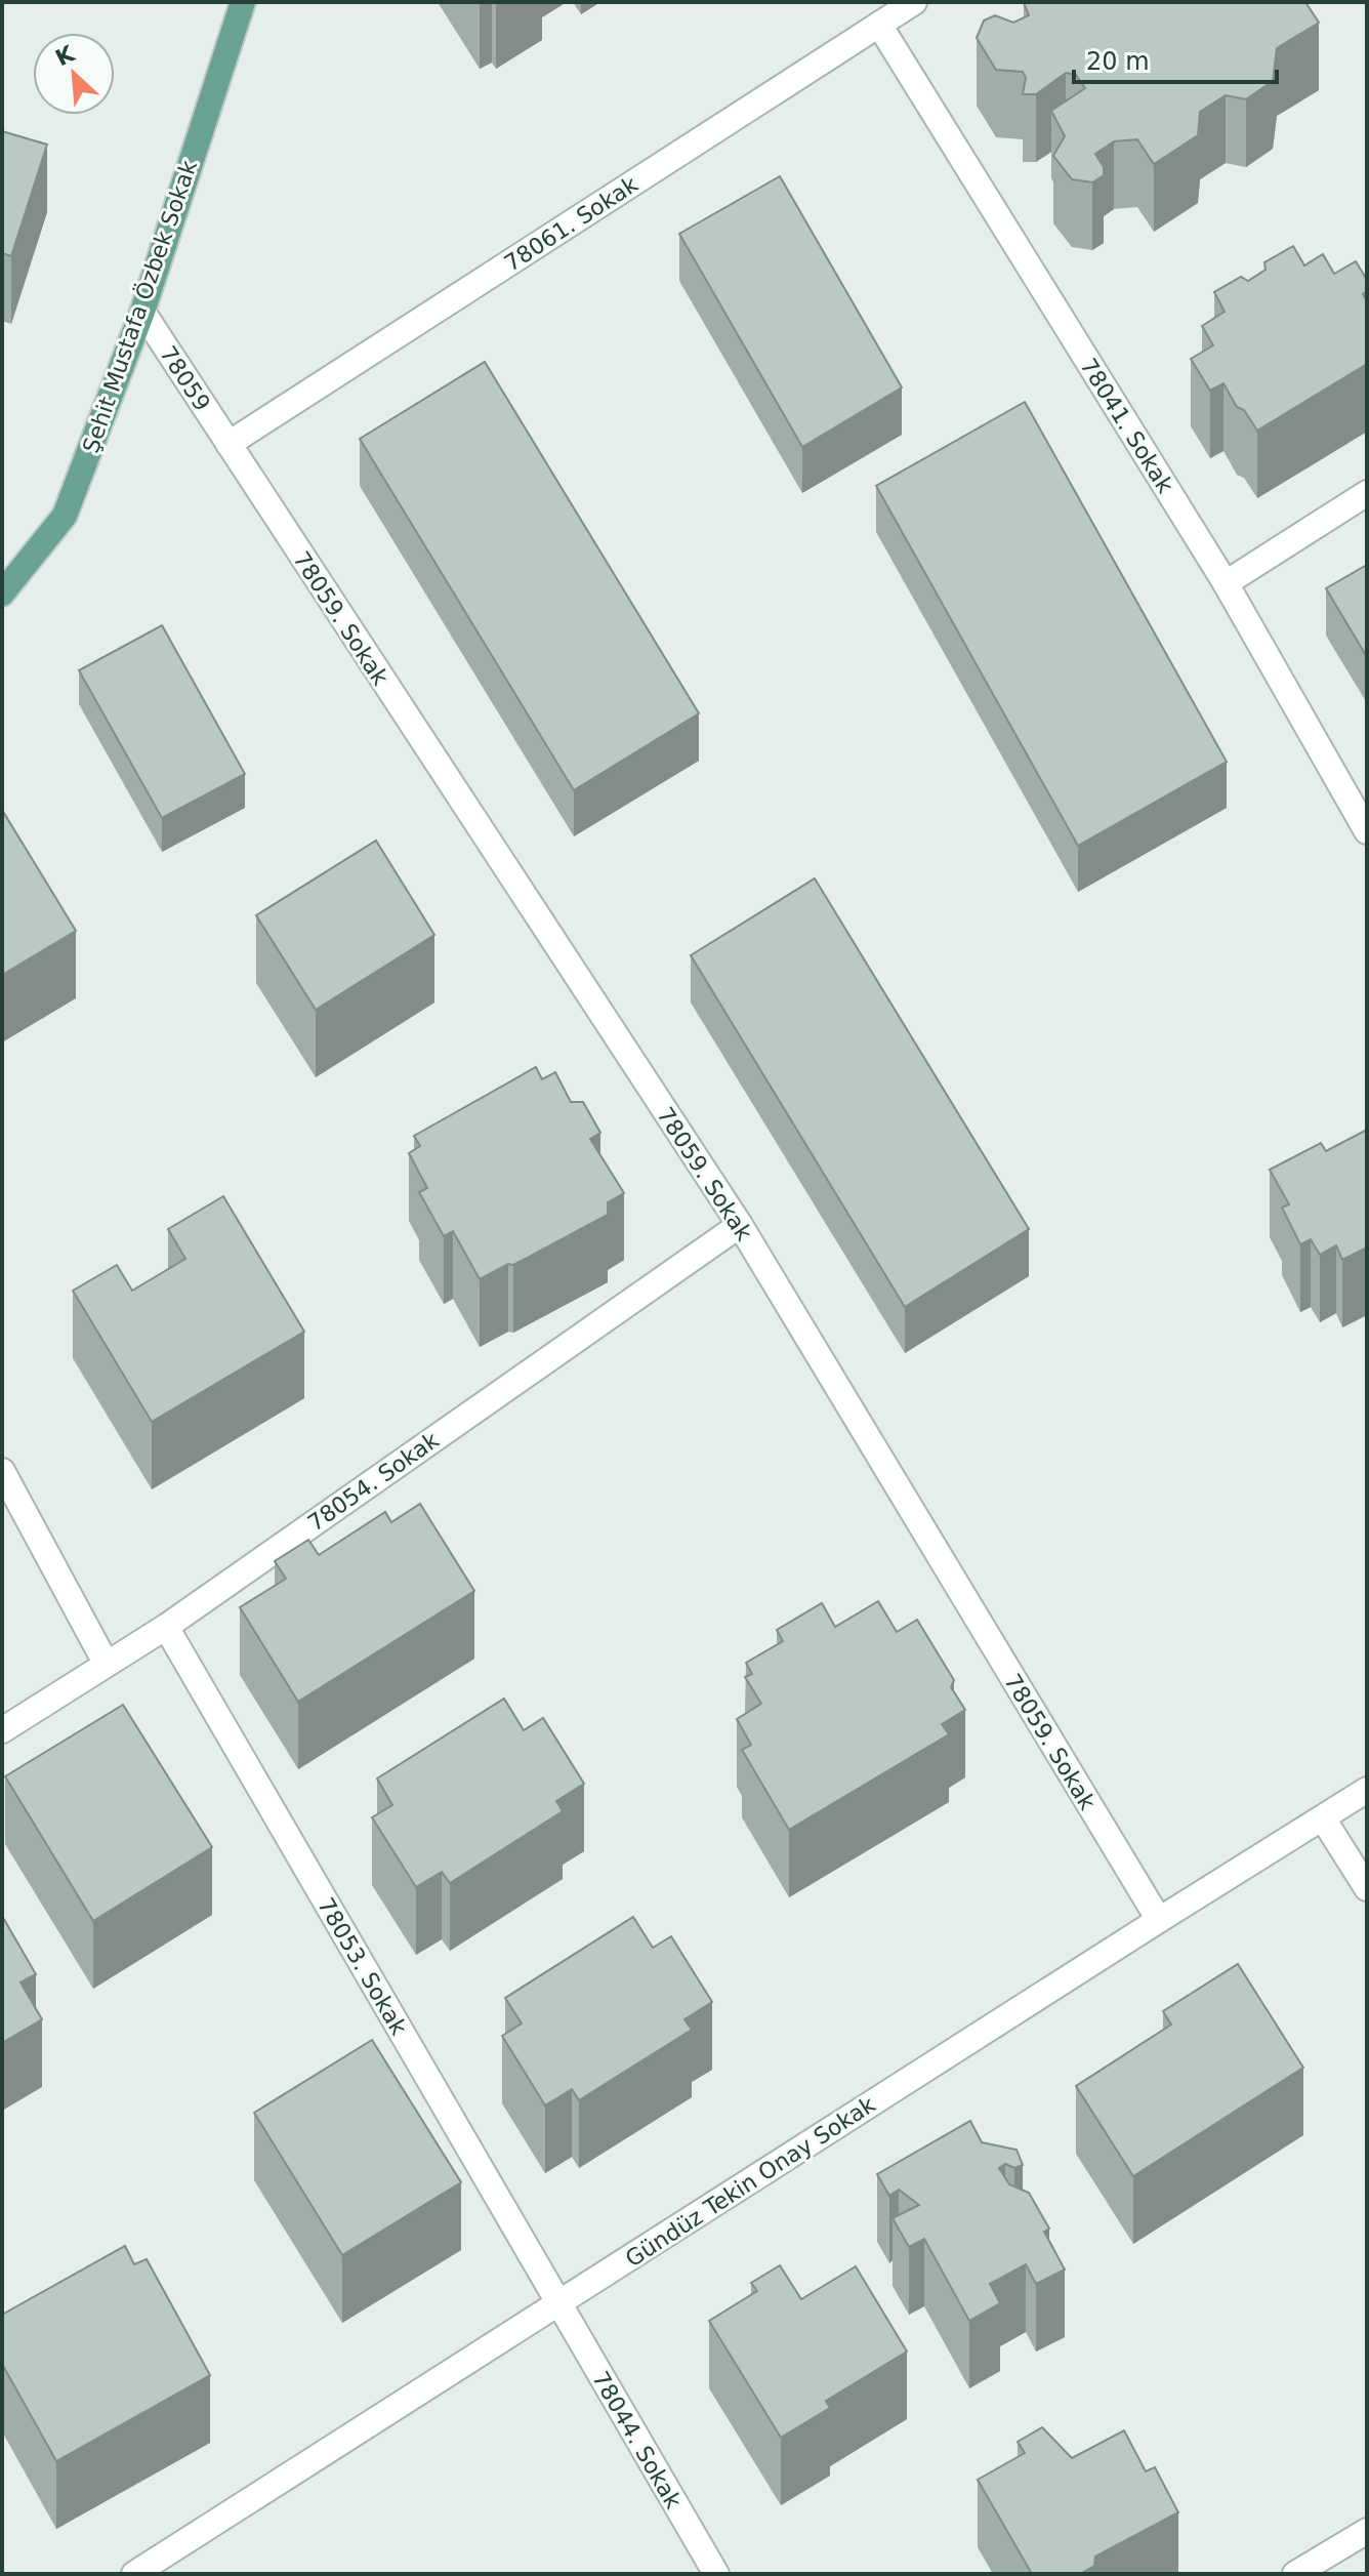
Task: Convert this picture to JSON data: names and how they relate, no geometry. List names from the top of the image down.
{
  "streets": {
    "main road": ["Şehit Mustafa Özbek Sokak"],
    "street": [
      "78061. Sokak",
      "78059",
      "78041. Sokak",
      "78059. Sokak",
      "78054. Sokak",
      "78053. Sokak",
      "Gündüz Tekin Onay Sokak",
      "78044. Sokak"
    ]
  },
  "crossings": [
    ["78061. Sokak", "78059"],
    ["78061. Sokak", "78041. Sokak"],
    ["78061. Sokak", "78059. Sokak"],
    ["Şehit Mustafa Özbek Sokak", "78059"],
    ["78059", "78059. Sokak"],
    ["78059. Sokak", "78054. Sokak"],
    ["78059. Sokak", "Gündüz Tekin Onay Sokak"],
    ["78054. Sokak", "78053. Sokak"],
    ["78053. Sokak", "Gündüz Tekin Onay Sokak"],
    ["78053. Sokak", "78044. Sokak"],
    ["Gündüz Tekin Onay Sokak", "78044. Sokak"]
  ],
  "scale_bar": "20 m",
  "north": "top left"
}
